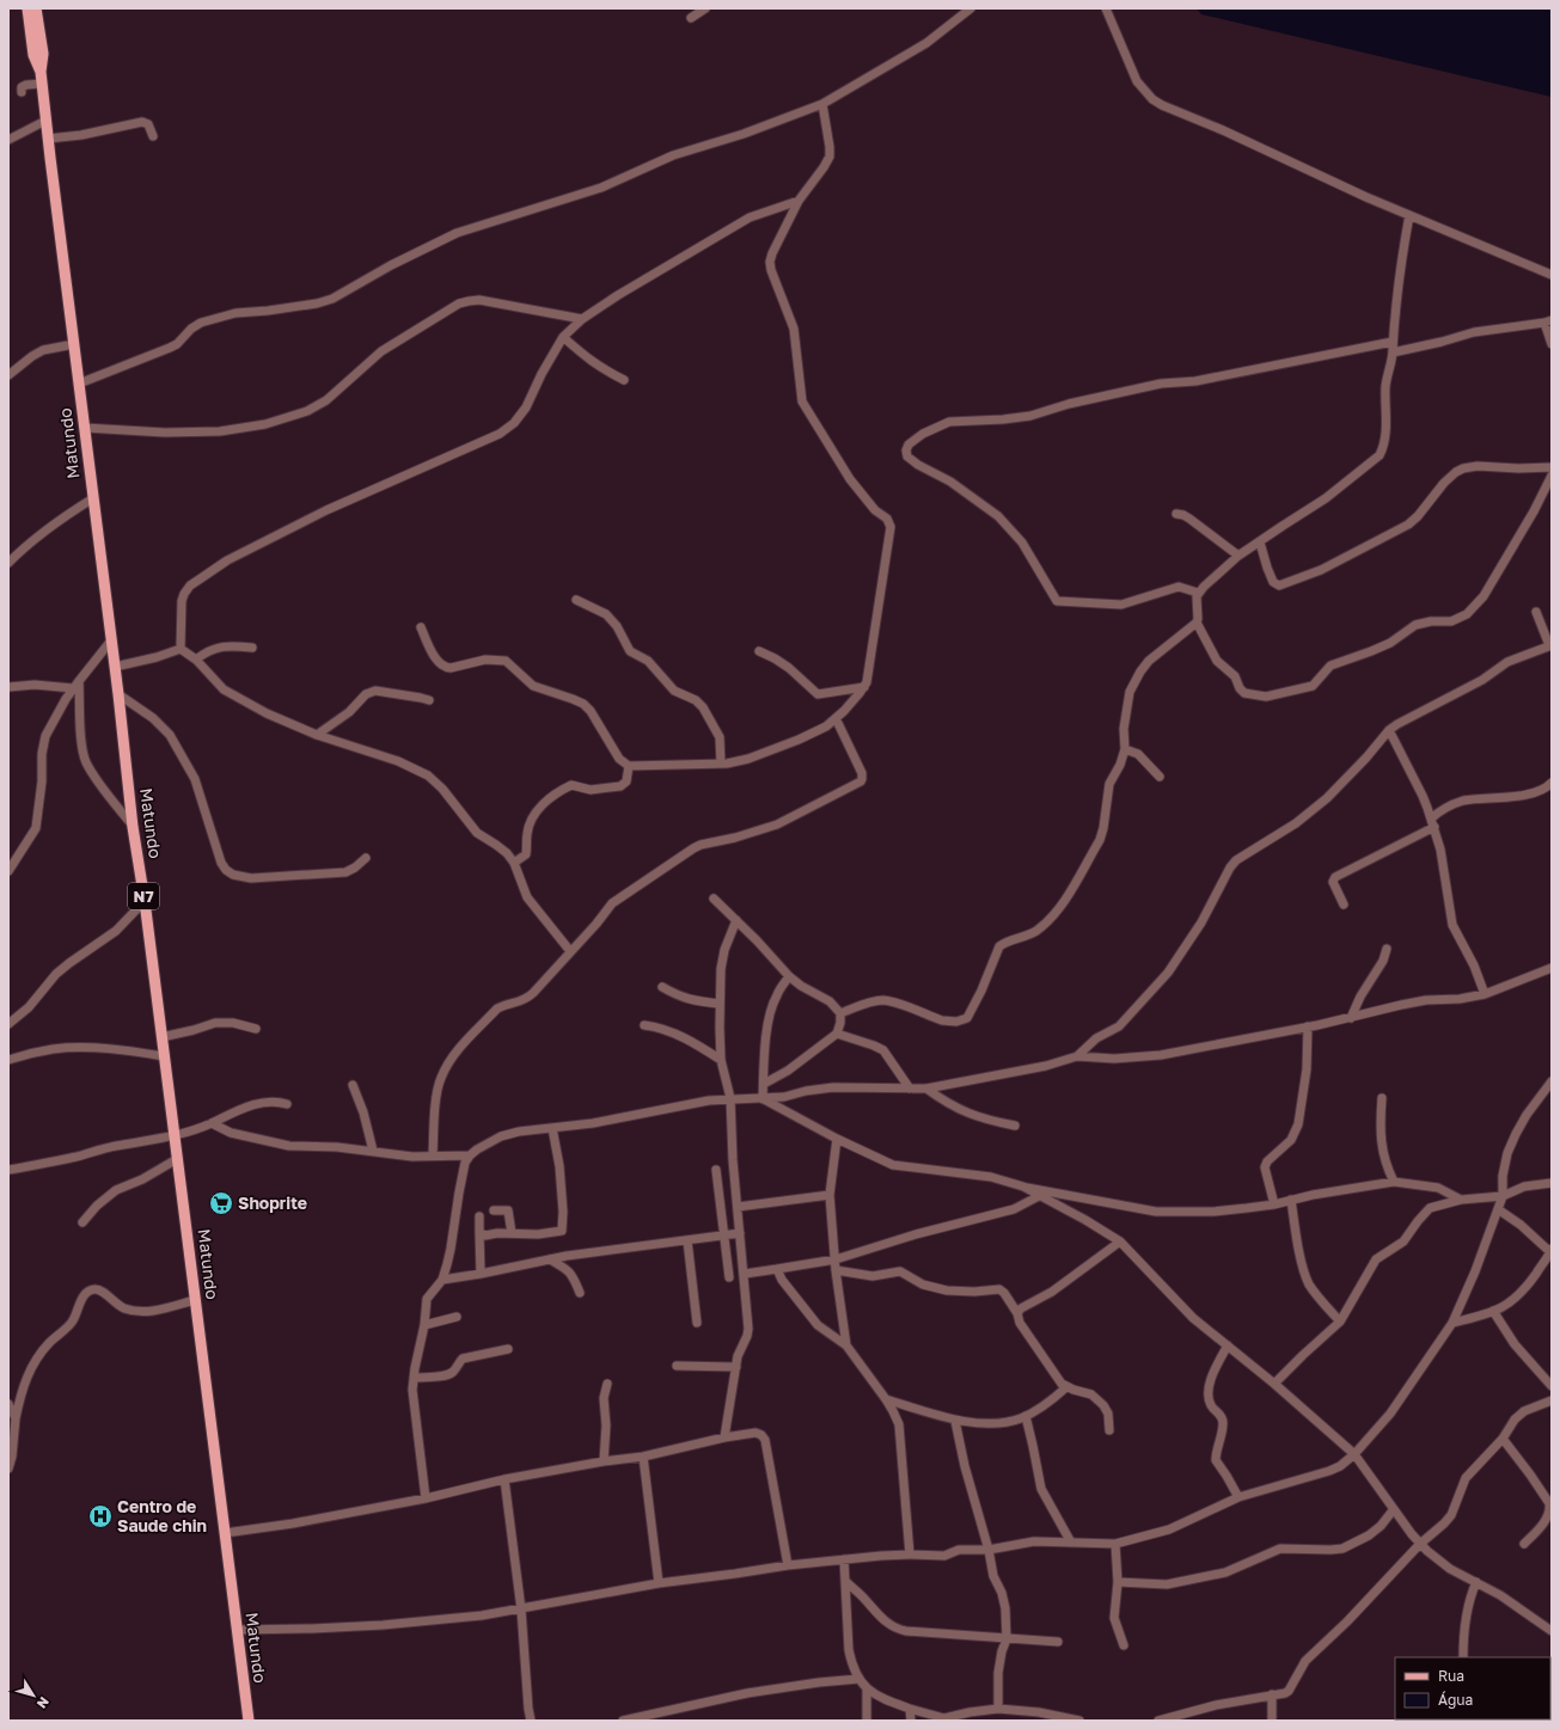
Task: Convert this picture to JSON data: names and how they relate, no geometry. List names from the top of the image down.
{
  "streets": {
    "main road": ["Matundo", "N7"]
  },
  "crossings": [
    ["Matundo", "N7"]
  ],
  "places": {
    "supermarket": ["Shoprite"],
    "hospital": ["Centro de Saude chin"]
  },
  "legend": ["Rua", "Água"],
  "north": "bottom right"
}
